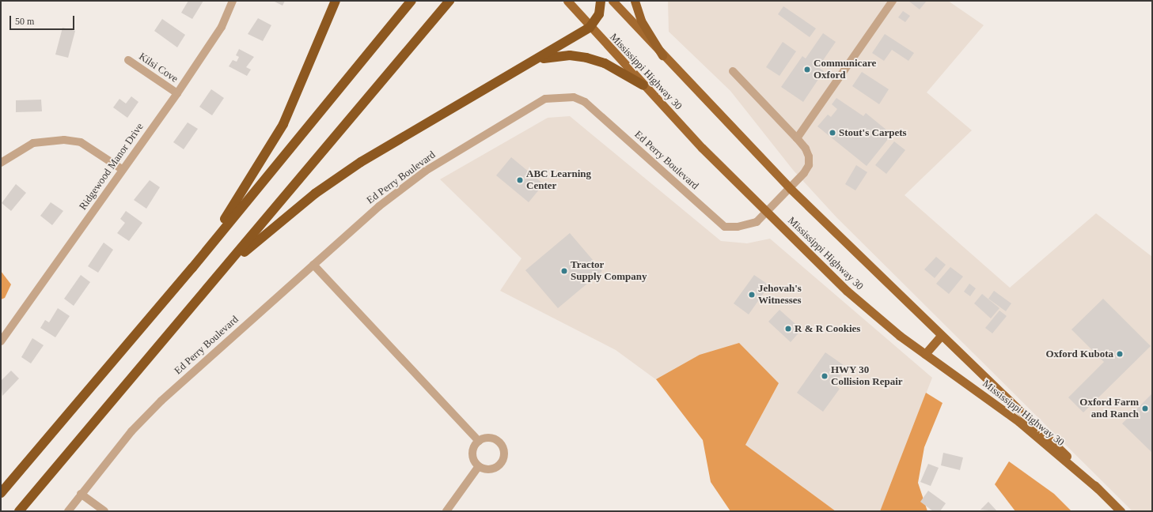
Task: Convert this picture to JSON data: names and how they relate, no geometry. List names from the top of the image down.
{
  "streets": {
    "main road": ["Mississippi Highway 30"],
    "street": ["Kilsi Cove", "Ed Perry Boulevard", "Ridgewood Manor Drive"]
  },
  "crossings": [
    ["Kilsi Cove", "Ridgewood Manor Drive"],
    ["Mississippi Highway 30", "Ed Perry Boulevard"]
  ],
  "places": [
    "Communicare Oxford",
    "Stout's Carpets",
    "ABC Learning Center",
    "Tractor Supply Company",
    "Jehovah's Witnesses",
    "R & R Cookies",
    "Oxford Kubota",
    "HWY 30 Collision Repair",
    "Oxford Farm and Ranch"
  ],
  "scale_bar": "50 m"
}
